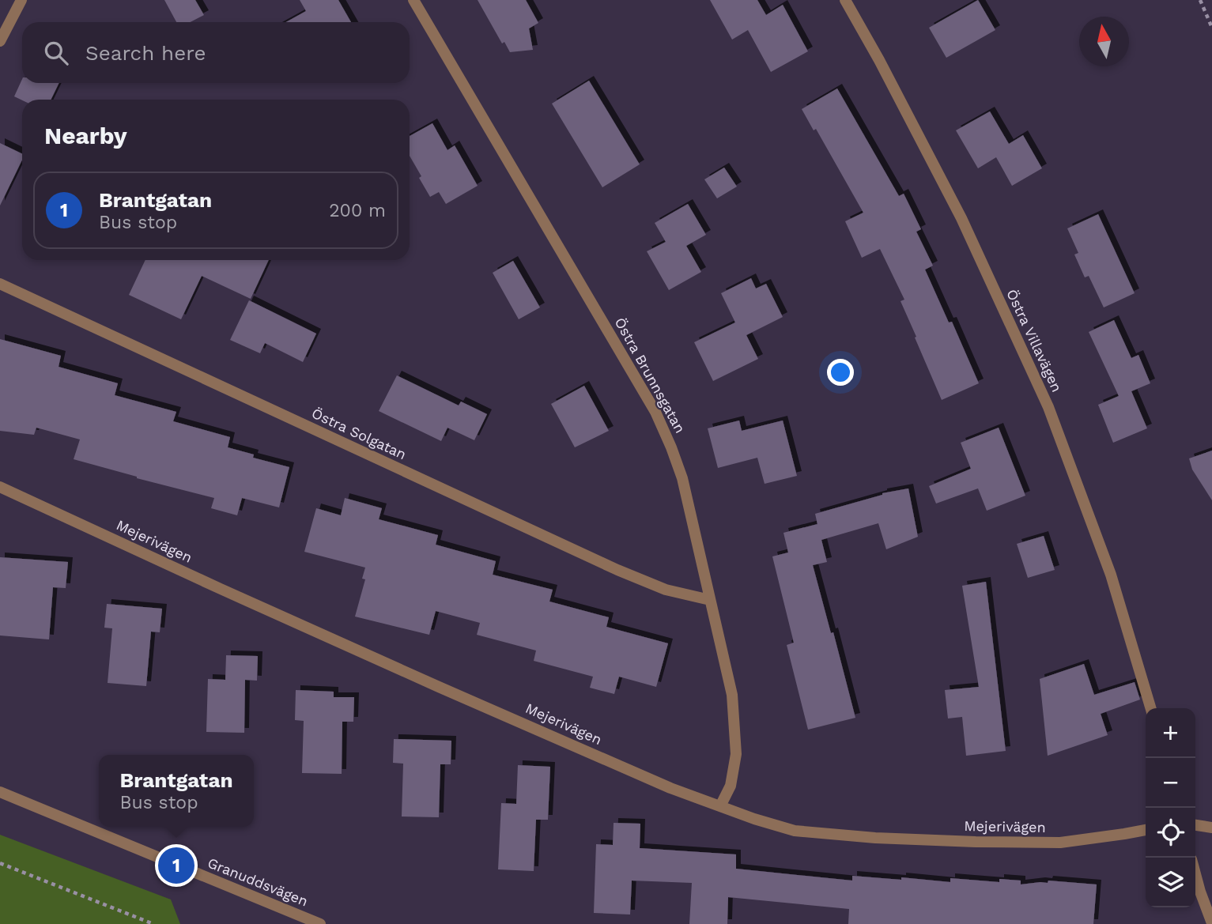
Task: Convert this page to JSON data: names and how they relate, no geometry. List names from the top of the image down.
{
  "streets": {
    "street": [
      "Östra Villavägen",
      "Östra Brunnsgatan",
      "Östra Solgatan",
      "Mejerivägen",
      "Granuddsvägen"
    ]
  },
  "crossings": [
    ["Östra Brunnsgatan", "Östra Solgatan"],
    ["Östra Brunnsgatan", "Mejerivägen"]
  ],
  "north": "top",
  "page": {
    "search": "Search here",
    "heading": "Nearby",
    "list": [
      {
        "mark": "1",
        "name": "Brantgatan",
        "note": "Bus stop",
        "value": "200 m"
      }
    ],
    "map_buttons": ["+", "−"],
    "popup": ["Brantgatan", "Bus stop"],
    "pins": "1"
  }
}
